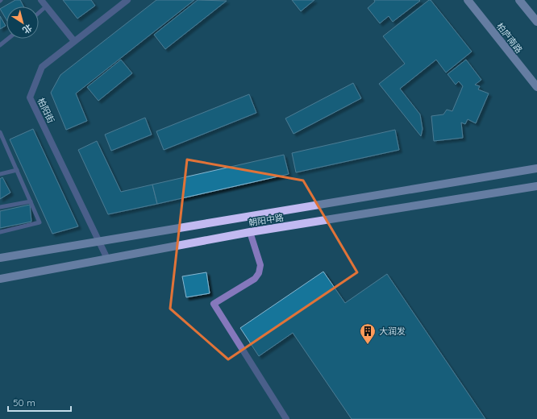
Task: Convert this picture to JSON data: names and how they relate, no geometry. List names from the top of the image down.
{
  "streets": {
    "main road": ["柏庐南路", "朝阳中路"],
    "street": ["柏阳街"]
  },
  "crossings": [
    ["柏阳街", "朝阳中路"]
  ],
  "places": {
    "building": ["大润发"]
  },
  "scale_bar": "50 m",
  "north": "bottom right"
}
